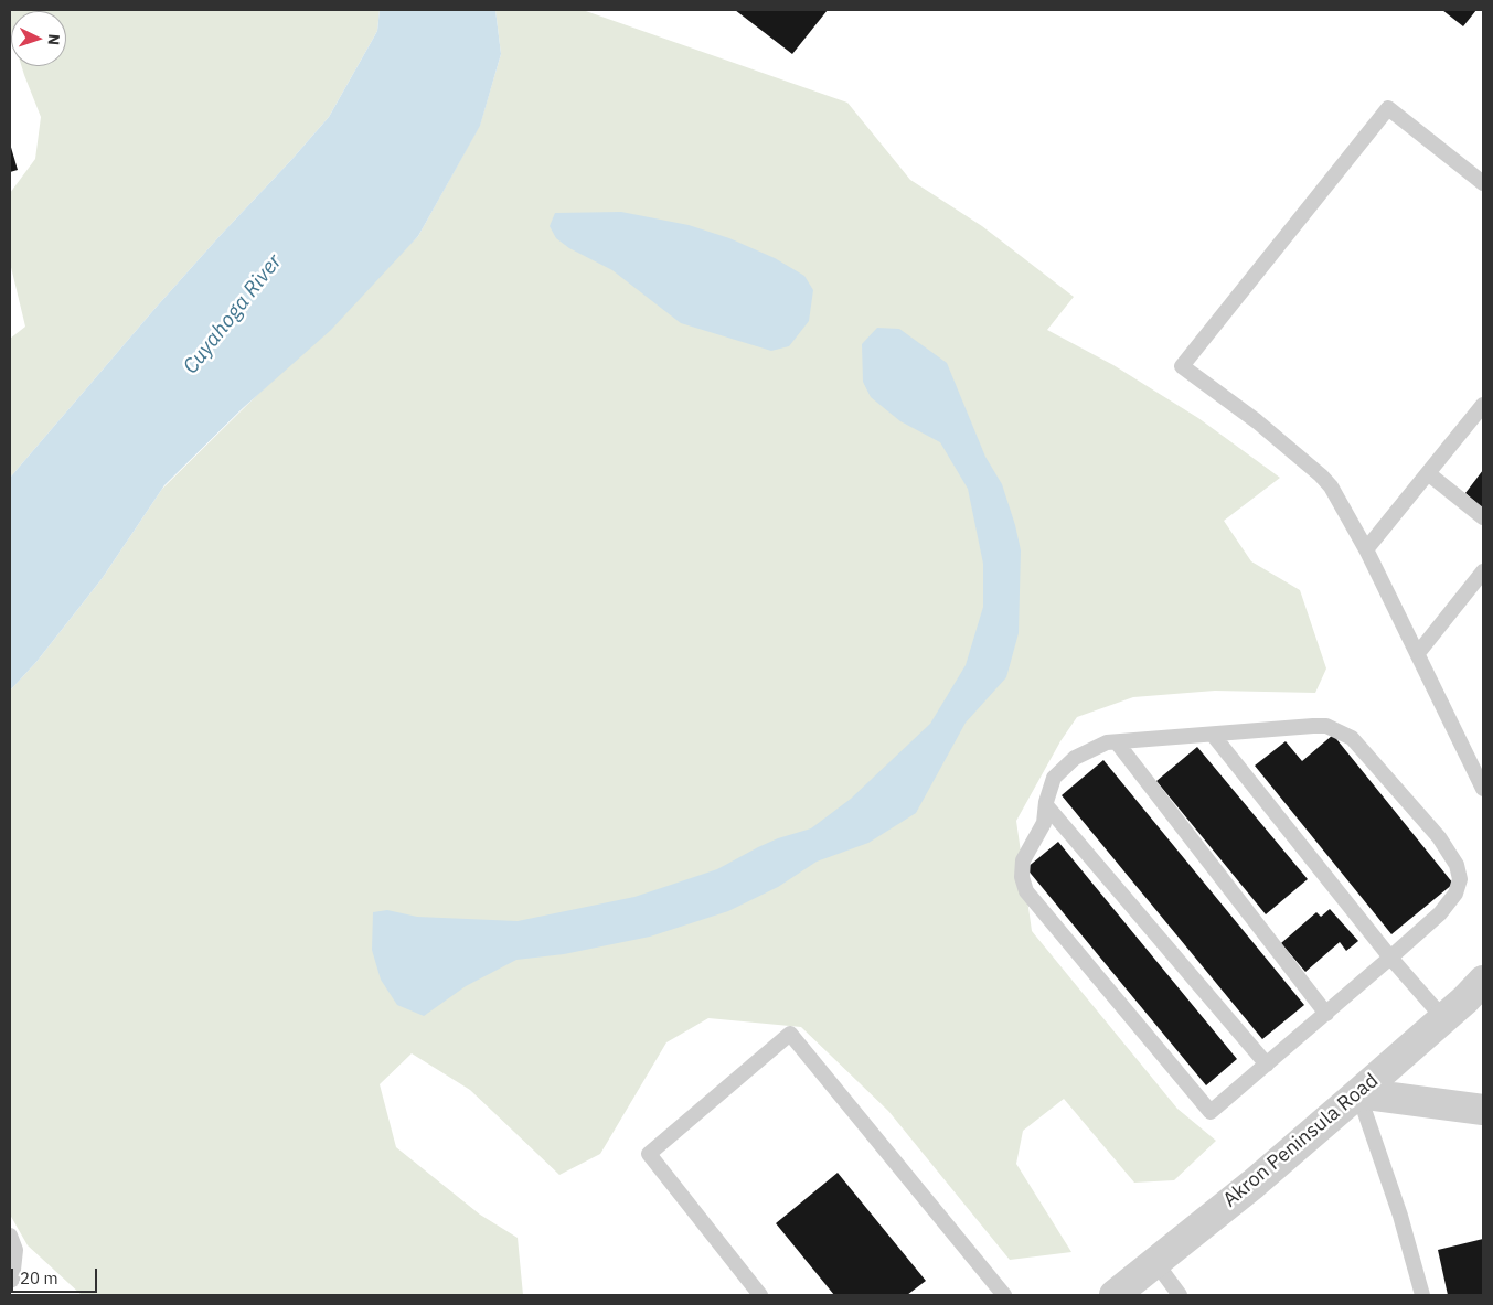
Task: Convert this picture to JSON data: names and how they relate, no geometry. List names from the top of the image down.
{
  "streets": {
    "street": ["Akron Peninsula Road"]
  },
  "water": ["Cuyahoga River"],
  "scale_bar": "20 m",
  "north": "right"
}
